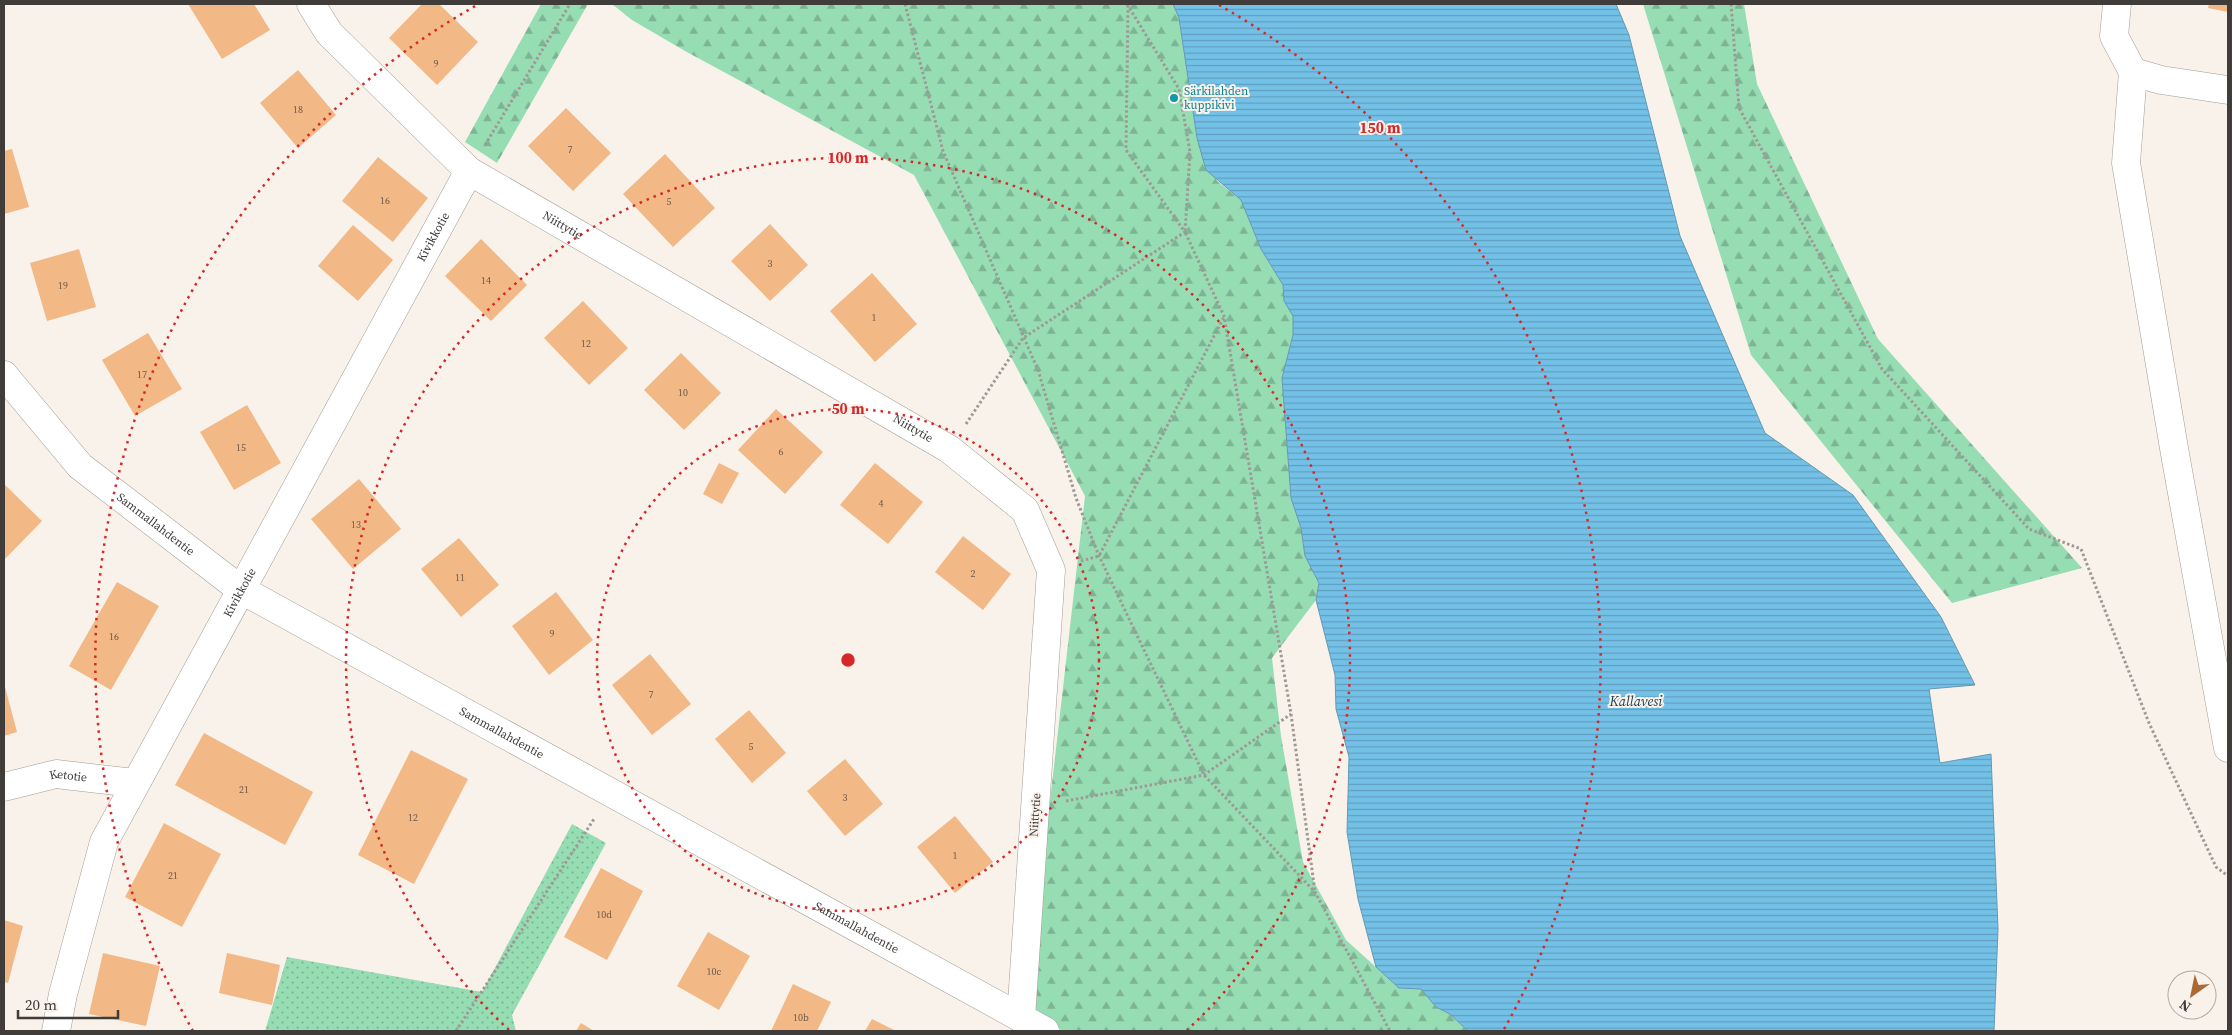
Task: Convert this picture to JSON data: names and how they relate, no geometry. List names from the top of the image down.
{
  "streets": {
    "street": [
      "Niittytie",
      "Kivikkotie",
      "Sammallahdentie",
      "Ketotie"
    ]
  },
  "crossings": [
    ["Niittytie", "Kivikkotie"],
    ["Niittytie", "Sammallahdentie"],
    ["Kivikkotie", "Sammallahdentie"],
    ["Kivikkotie", "Ketotie"]
  ],
  "water": ["Kallavesi"],
  "places": ["Särkilahden kuppikivi"],
  "house_numbers": [
    "9",
    "18",
    "7",
    "16",
    "5",
    "3",
    "14",
    "19",
    "1",
    "12",
    "17",
    "10",
    "15",
    "6",
    "4",
    "13",
    "2",
    "11",
    "9",
    "16",
    "7",
    "5",
    "21",
    "3",
    "12",
    "1",
    "21",
    "10d",
    "10c",
    "10b"
  ],
  "scale_bar": "20 m",
  "north": "bottom left",
  "rings": ["150 m", "100 m", "50 m"]
}
